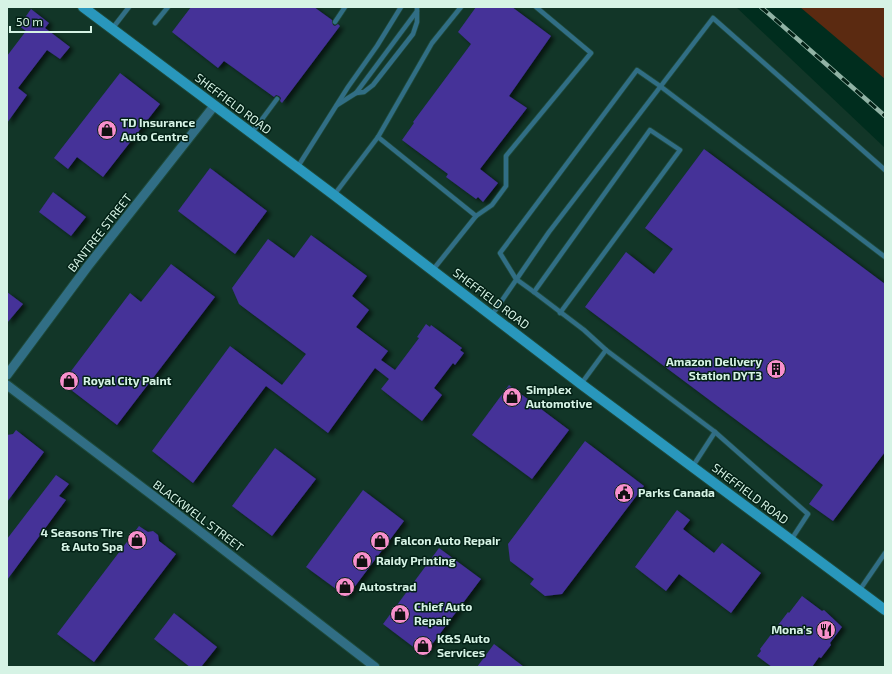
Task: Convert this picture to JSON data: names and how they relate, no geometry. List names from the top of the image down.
{
  "streets": {
    "street": ["SHEFFIELD ROAD", "BANTREE STREET", "BLACKWELL STREET"]
  },
  "crossings": [
    ["SHEFFIELD ROAD", "BANTREE STREET"]
  ],
  "places": {
    "shop": [
      "TD Insurance Auto Centre",
      "Royal City Paint",
      "Simplex Automotive",
      "4 Seasons Tire & Auto Spa",
      "Falcon Auto Repair",
      "Raidy Printing",
      "Autostrad",
      "Chief Auto Repair",
      "K&S Auto Services"
    ],
    "building": ["Amazon Delivery Station DYT3"],
    "public building": ["Parks Canada"],
    "restaurant": ["Mona's"]
  },
  "scale_bar": "50 m"
}
